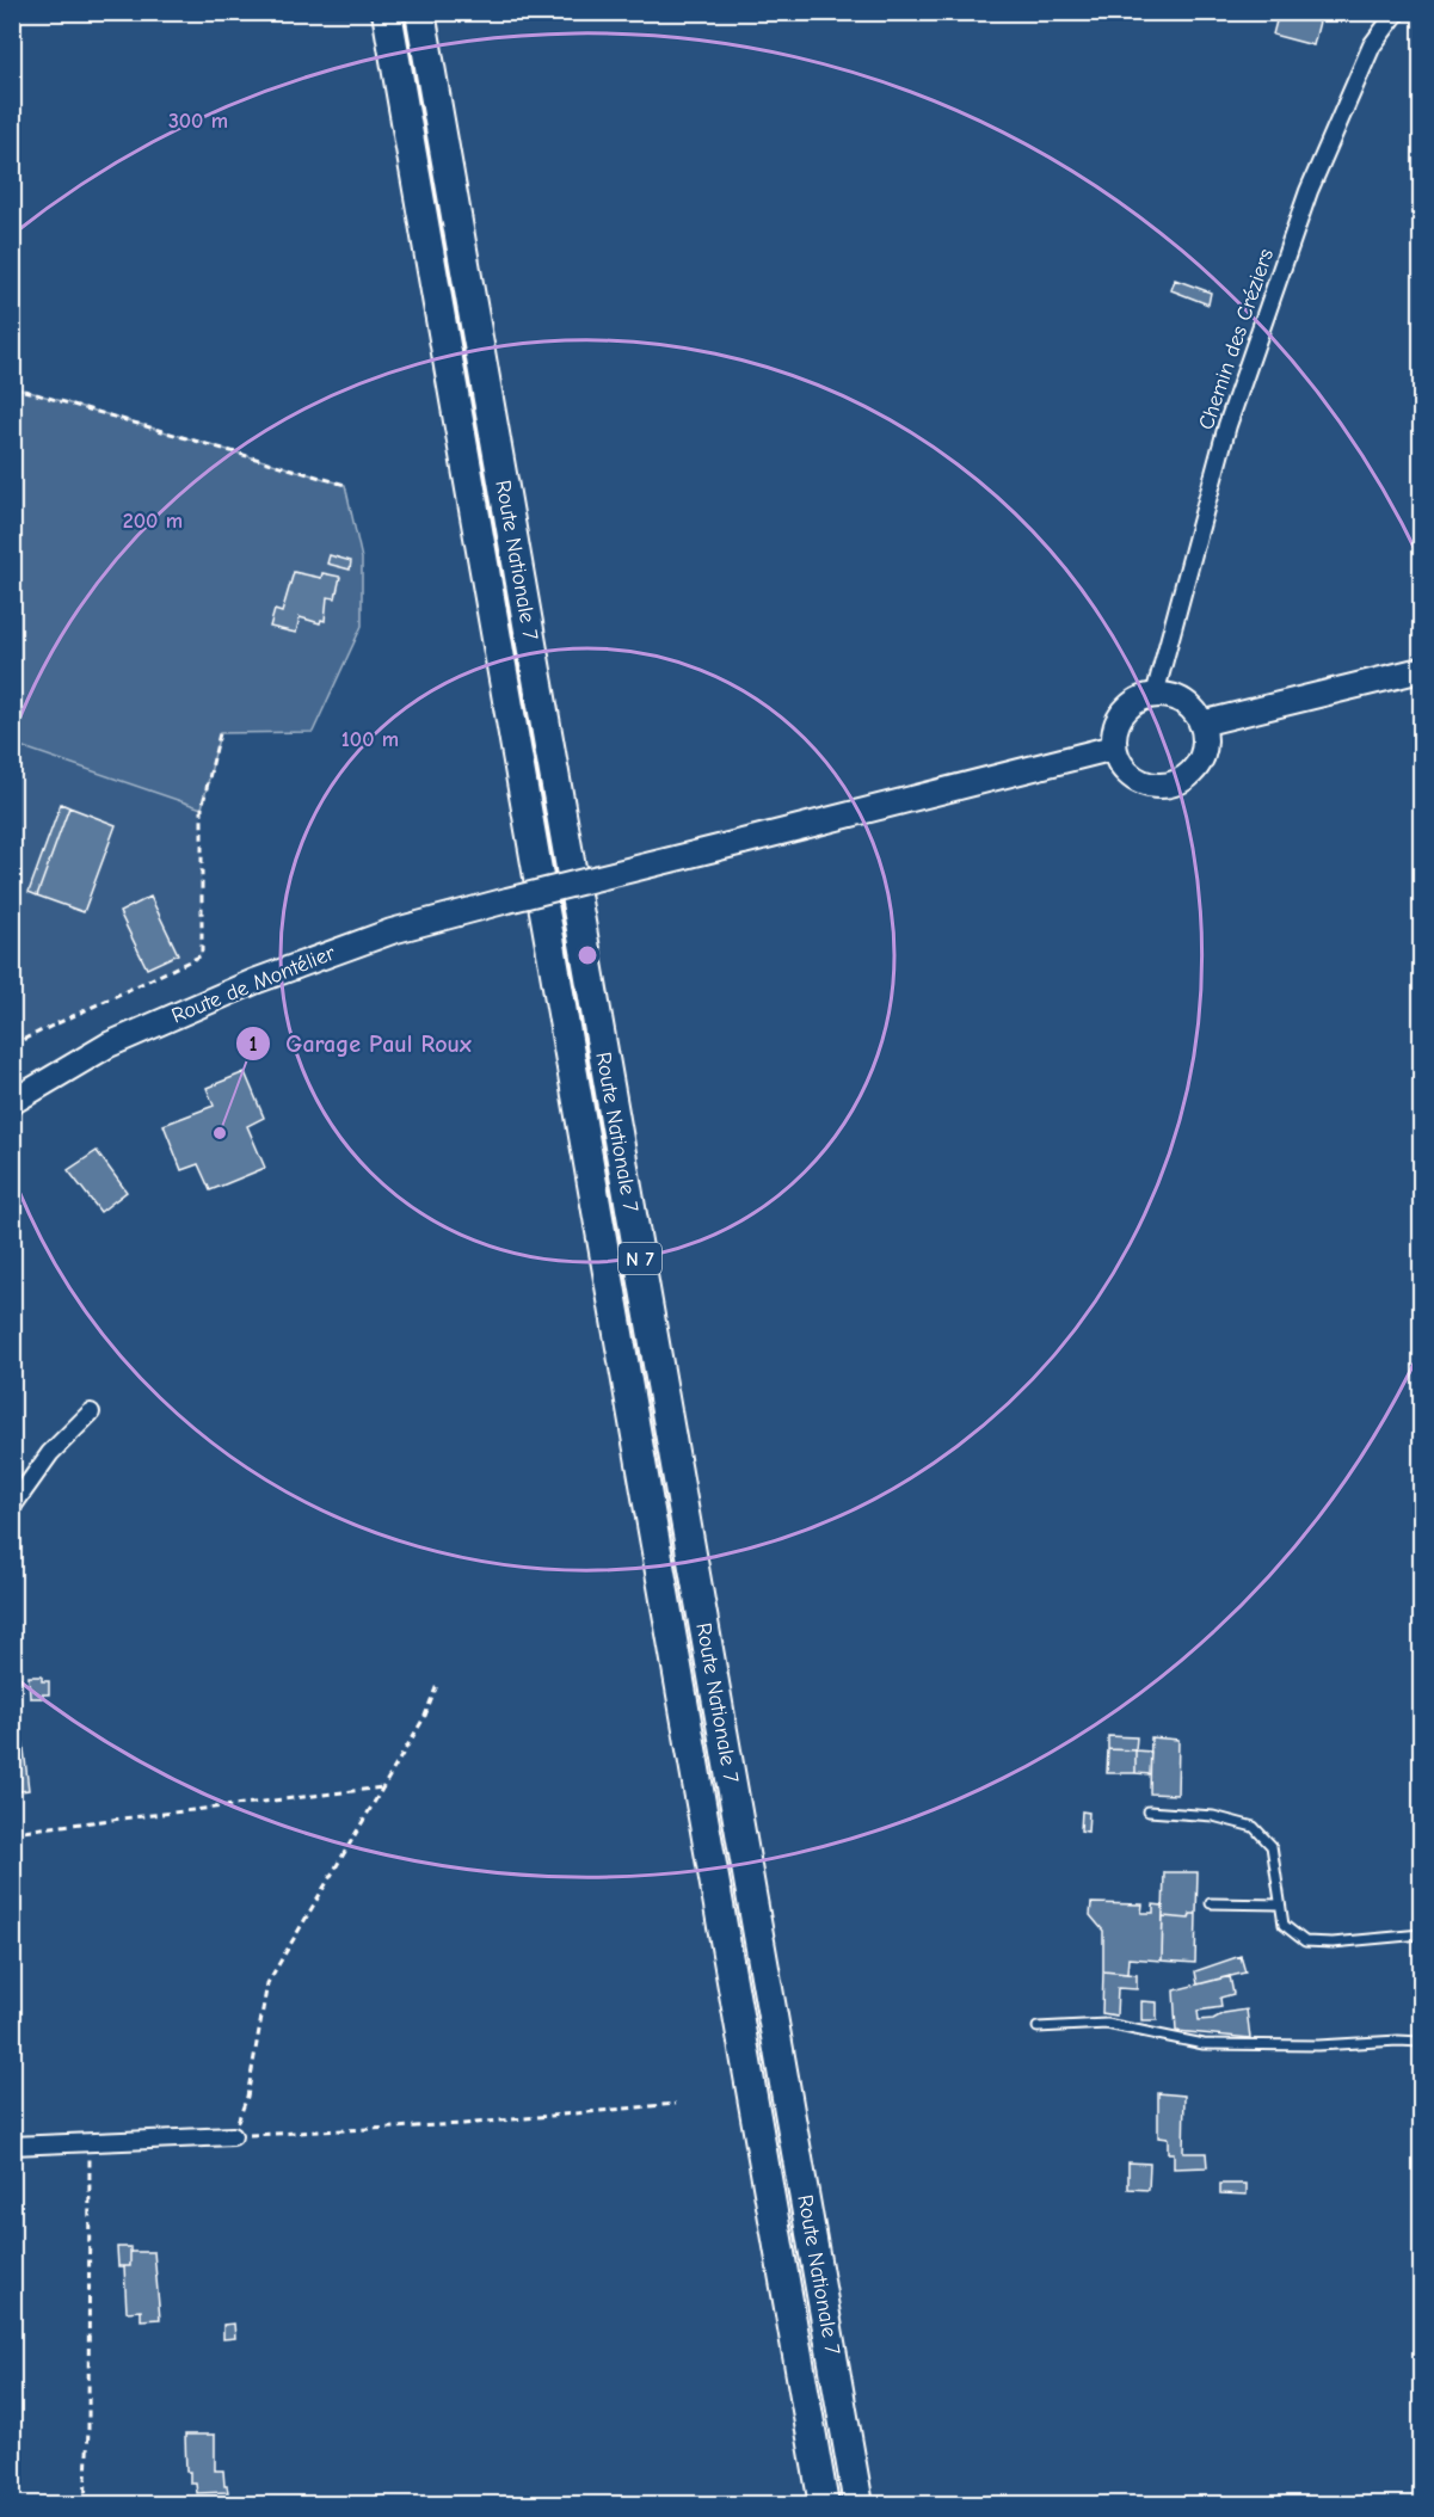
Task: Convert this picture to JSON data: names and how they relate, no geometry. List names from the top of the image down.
{
  "streets": {
    "highway": ["Route Nationale 7", "N 7"],
    "main road": ["Route de Montélier"],
    "street": ["Chemin des Créziers"]
  },
  "crossings": [
    ["Chemin des Créziers", "Route de Montélier"]
  ],
  "places": ["Garage Paul Roux"],
  "rings": ["300 m", "200 m", "100 m"]
}
